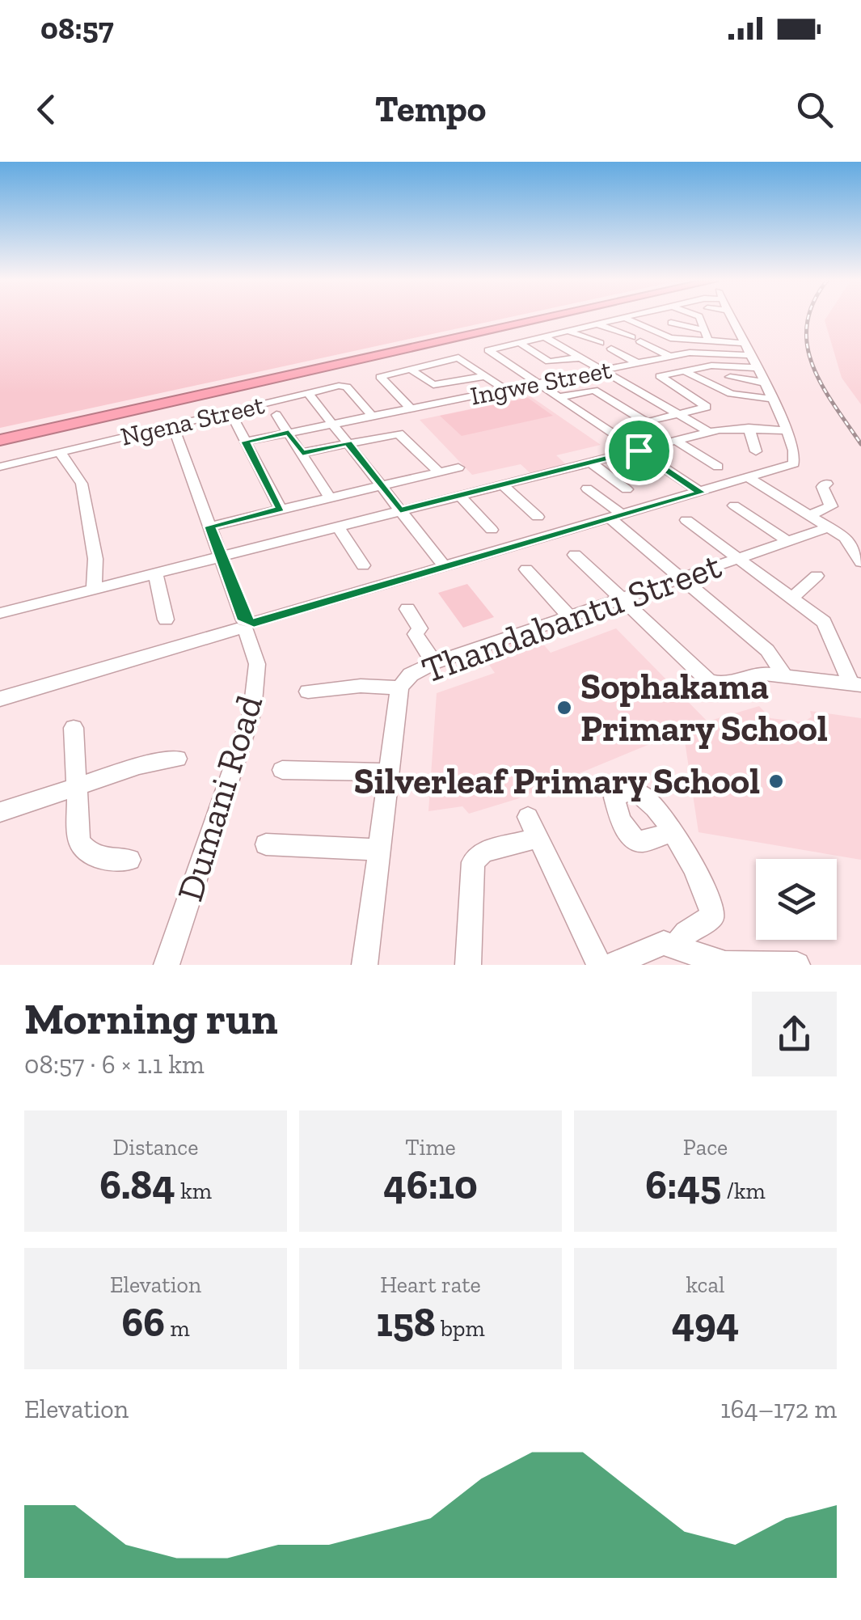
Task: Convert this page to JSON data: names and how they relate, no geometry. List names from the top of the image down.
{
  "streets": {
    "street": [
      "Ingwe Street",
      "Ngena Street",
      "Thandabantu Street",
      "Dumani Road"
    ]
  },
  "crossings": [
    ["Ingwe Street", "Ngena Street"],
    ["Ngena Street", "Dumani Road"]
  ],
  "places": ["Sophakama Primary School", "Silverleaf Primary School"],
  "page": {
    "status": "08:57",
    "header": "Tempo",
    "heading": ["Morning run", "08:57 · 6 × 1.1 km"],
    "stats": [
      ["Distance", "6.84 km"],
      ["Time", "46:10"],
      ["Pace", "6:45 /km"],
      ["Elevation", "66 m"],
      ["Heart rate", "158 bpm"],
      ["kcal", "494"]
    ],
    "chart": ["Elevation", "164–172 m"]
  }
}
